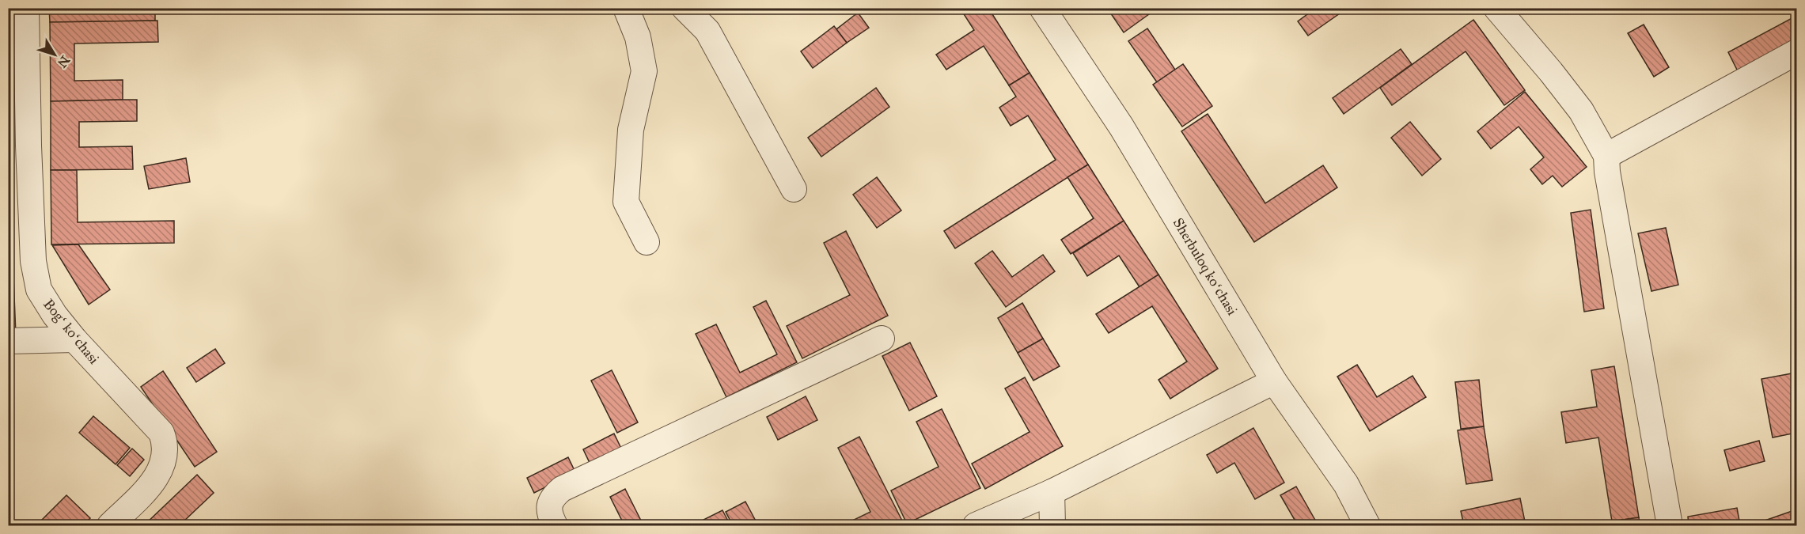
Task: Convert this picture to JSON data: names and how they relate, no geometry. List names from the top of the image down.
{
  "streets": {
    "street": ["Sherbuloq koʻchasi", "Bogʻ koʻchasi"]
  },
  "north": "bottom right"
}
